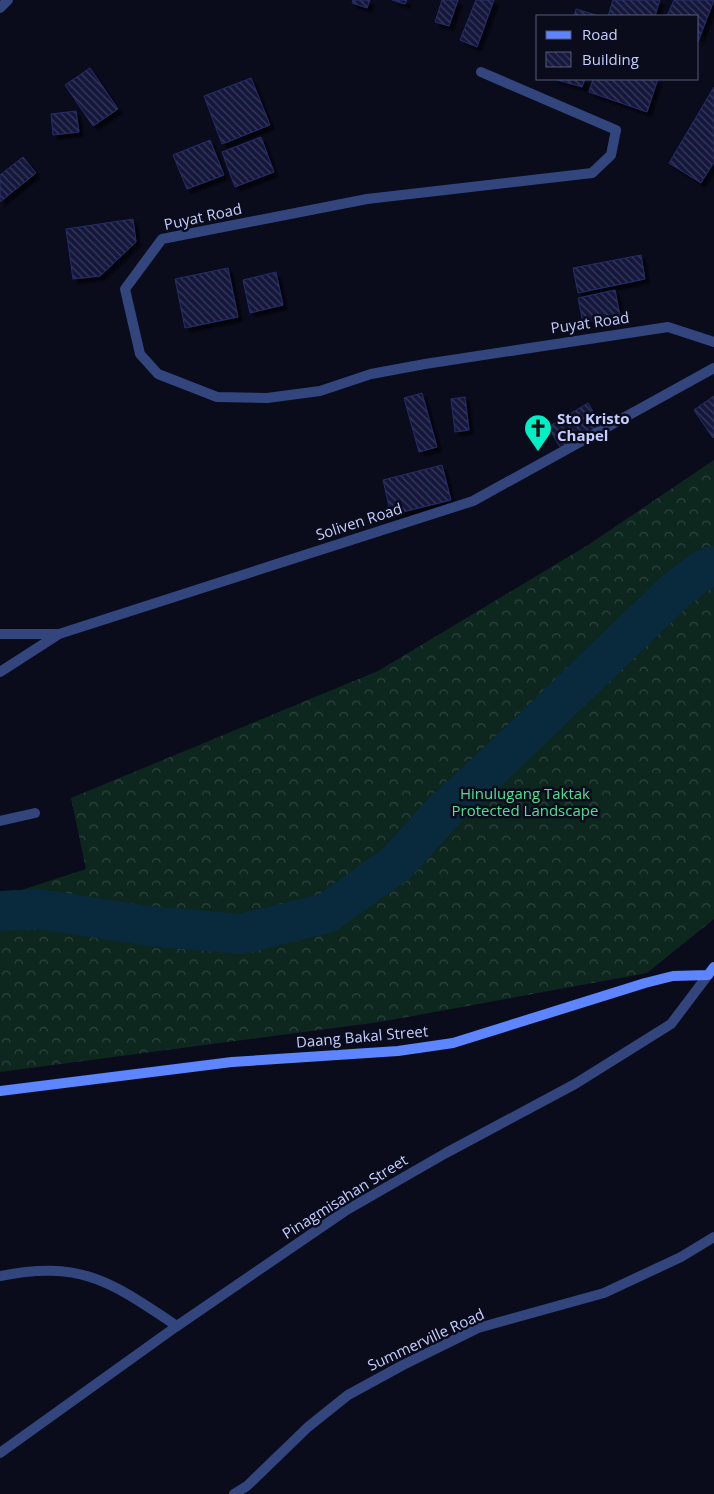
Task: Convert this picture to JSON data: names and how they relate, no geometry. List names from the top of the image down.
{
  "streets": {
    "street": [
      "Puyat Road",
      "Soliven Road",
      "Daang Bakal Street",
      "Pinagmisahan Street",
      "Summerville Road"
    ]
  },
  "crossings": [
    ["Daang Bakal Street", "Pinagmisahan Street"]
  ],
  "parks": ["Hinulugang Taktak Protected Landscape"],
  "places": {
    "church": ["Sto Kristo Chapel"]
  },
  "legend": ["Road", "Building"]
}
